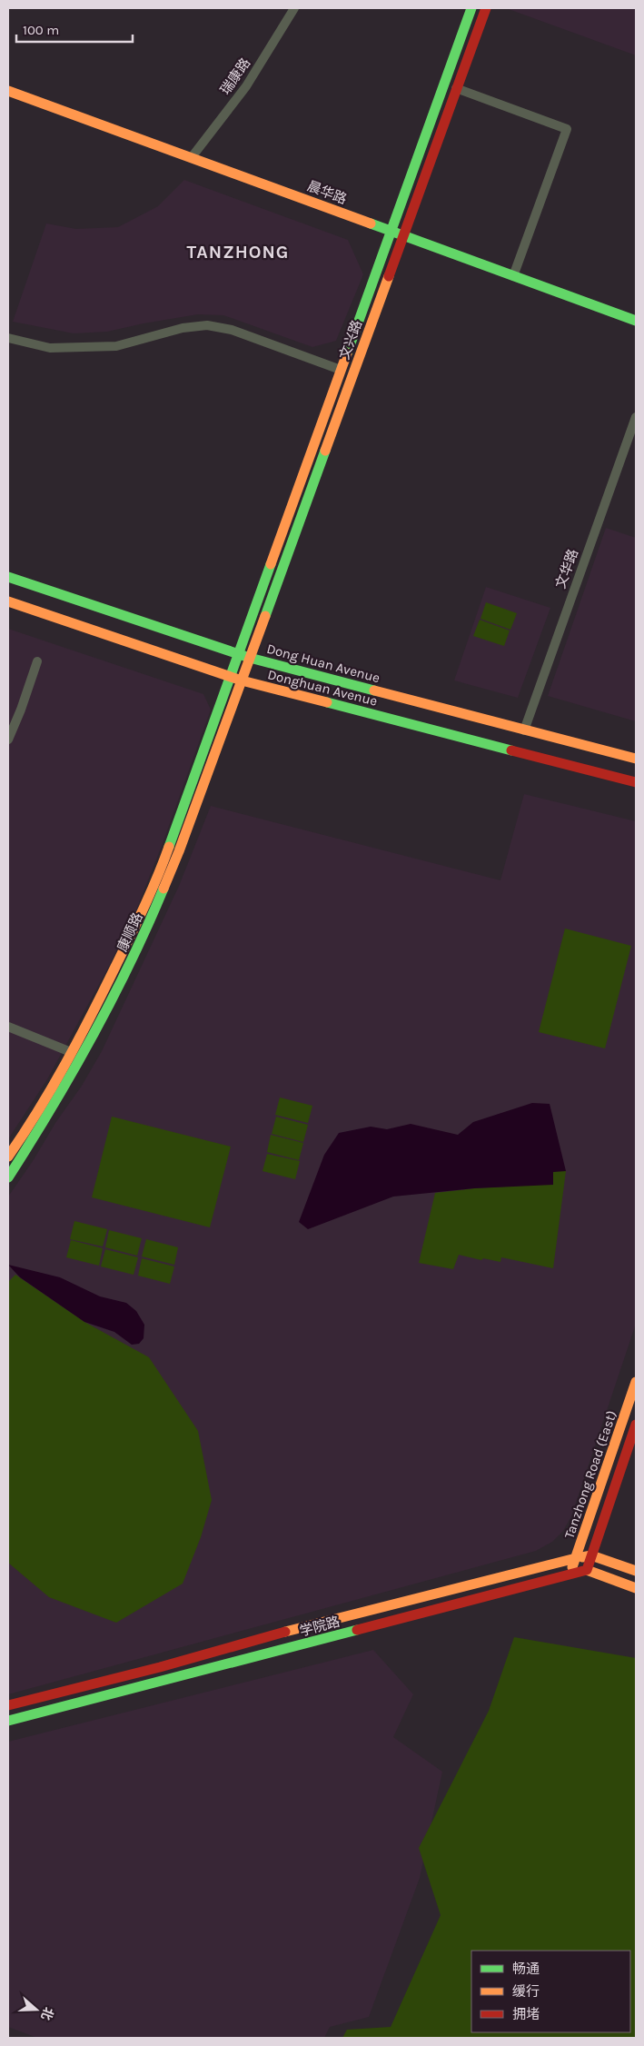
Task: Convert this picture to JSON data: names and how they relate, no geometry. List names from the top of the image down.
{
  "streets": {
    "main road": [
      "晨华路",
      "文兴路",
      "Dong Huan Avenue",
      "Donghuan Avenue",
      "康顺路",
      "Tanzhong Road (East)",
      "学院路"
    ],
    "street": ["瑞康路", "文华路"]
  },
  "crossings": [
    ["瑞康路", "晨华路"],
    ["晨华路", "文兴路"],
    ["文兴路", "Dong Huan Avenue"],
    ["文兴路", "Donghuan Avenue"],
    ["文兴路", "康顺路"],
    ["文华路", "Dong Huan Avenue"],
    ["Donghuan Avenue", "康顺路"],
    ["Tanzhong Road (East)", "学院路"]
  ],
  "districts": ["TANZHONG"],
  "legend": ["畅通", "缓行", "拥堵"],
  "scale_bar": "100 m",
  "north": "right"
}
